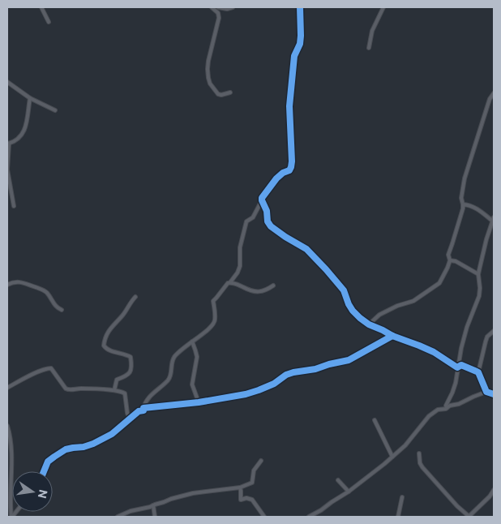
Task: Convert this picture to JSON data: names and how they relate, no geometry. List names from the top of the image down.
{
  "north": "right"
}
